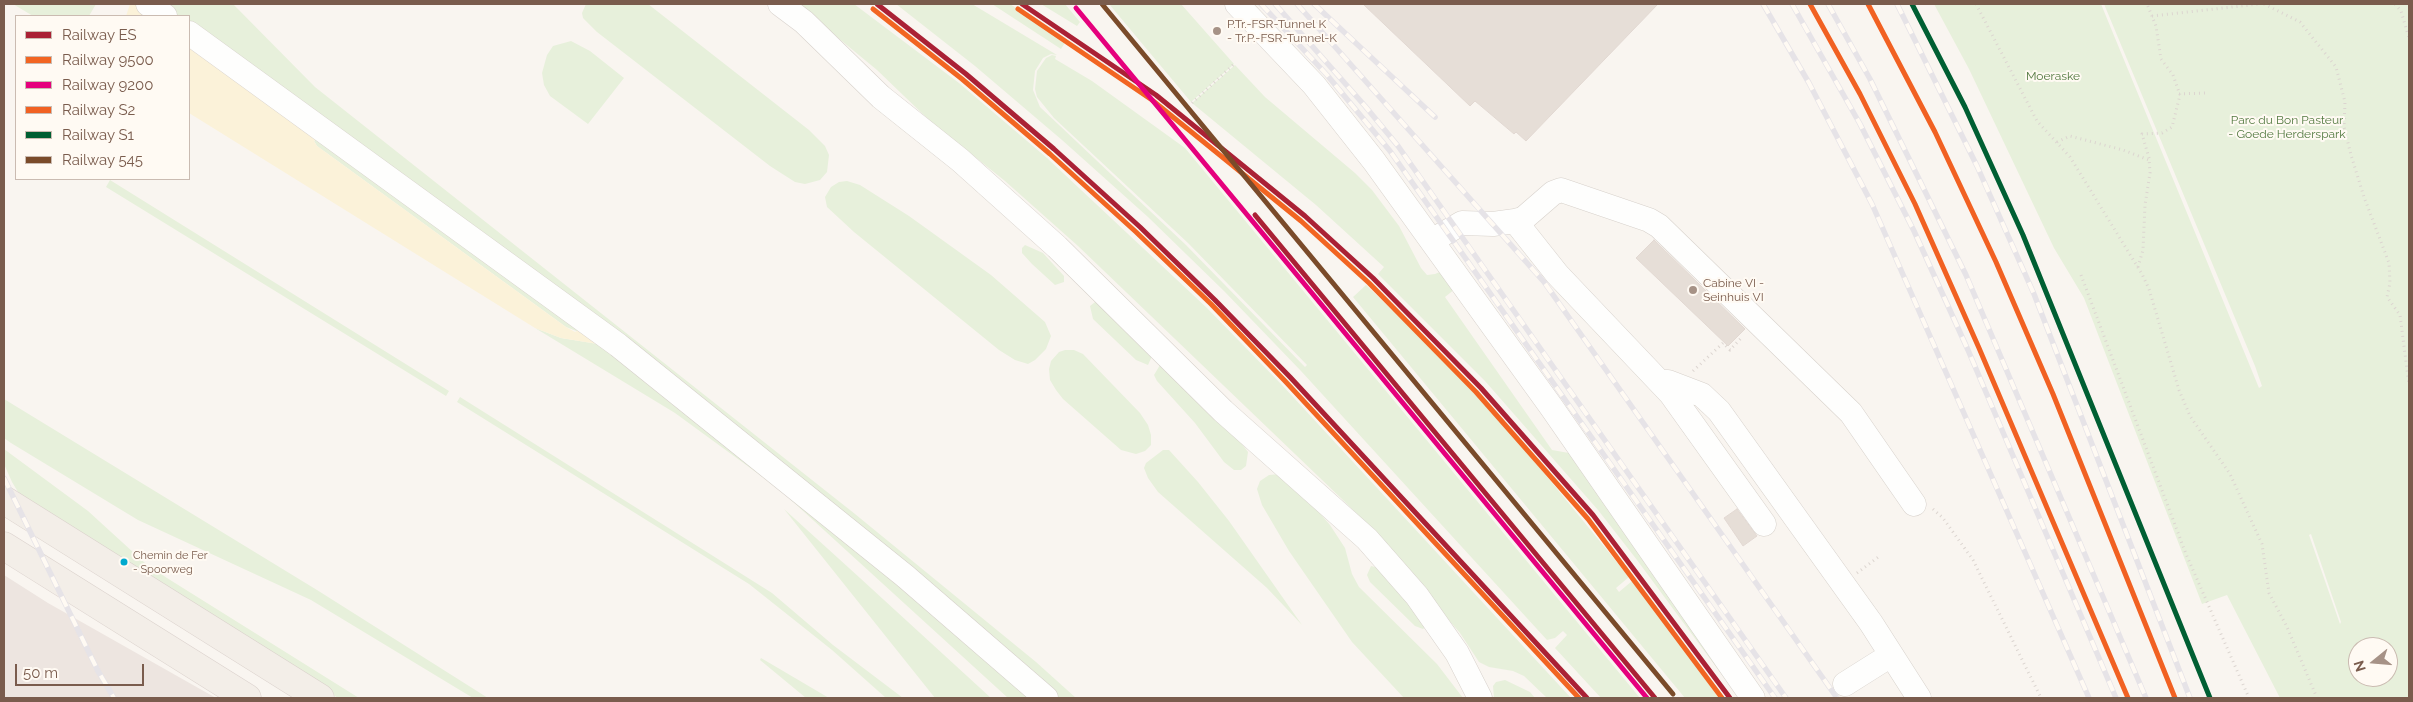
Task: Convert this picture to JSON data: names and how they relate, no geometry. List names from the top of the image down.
{
  "parks": ["Moeraske", "Parc du Bon Pasteur - Goede Herderspark"],
  "places": ["P.Tr.-FSR-Tunnel K - Tr.P.-FSR-Tunnel-K", "Cabine VI - Seinhuis VI", "Chemin de Fer - Spoorweg"],
  "lines": [
    "rail line ES",
    "rail line S2",
    "rail line S1",
    "rail line 545",
    "rail line 9200",
    "rail line 9500"
  ],
  "legend": [
    "Railway ES",
    "Railway 9500",
    "Railway 9200",
    "Railway S2",
    "Railway S1",
    "Railway 545"
  ],
  "scale_bar": "50 m",
  "north": "left"
}
